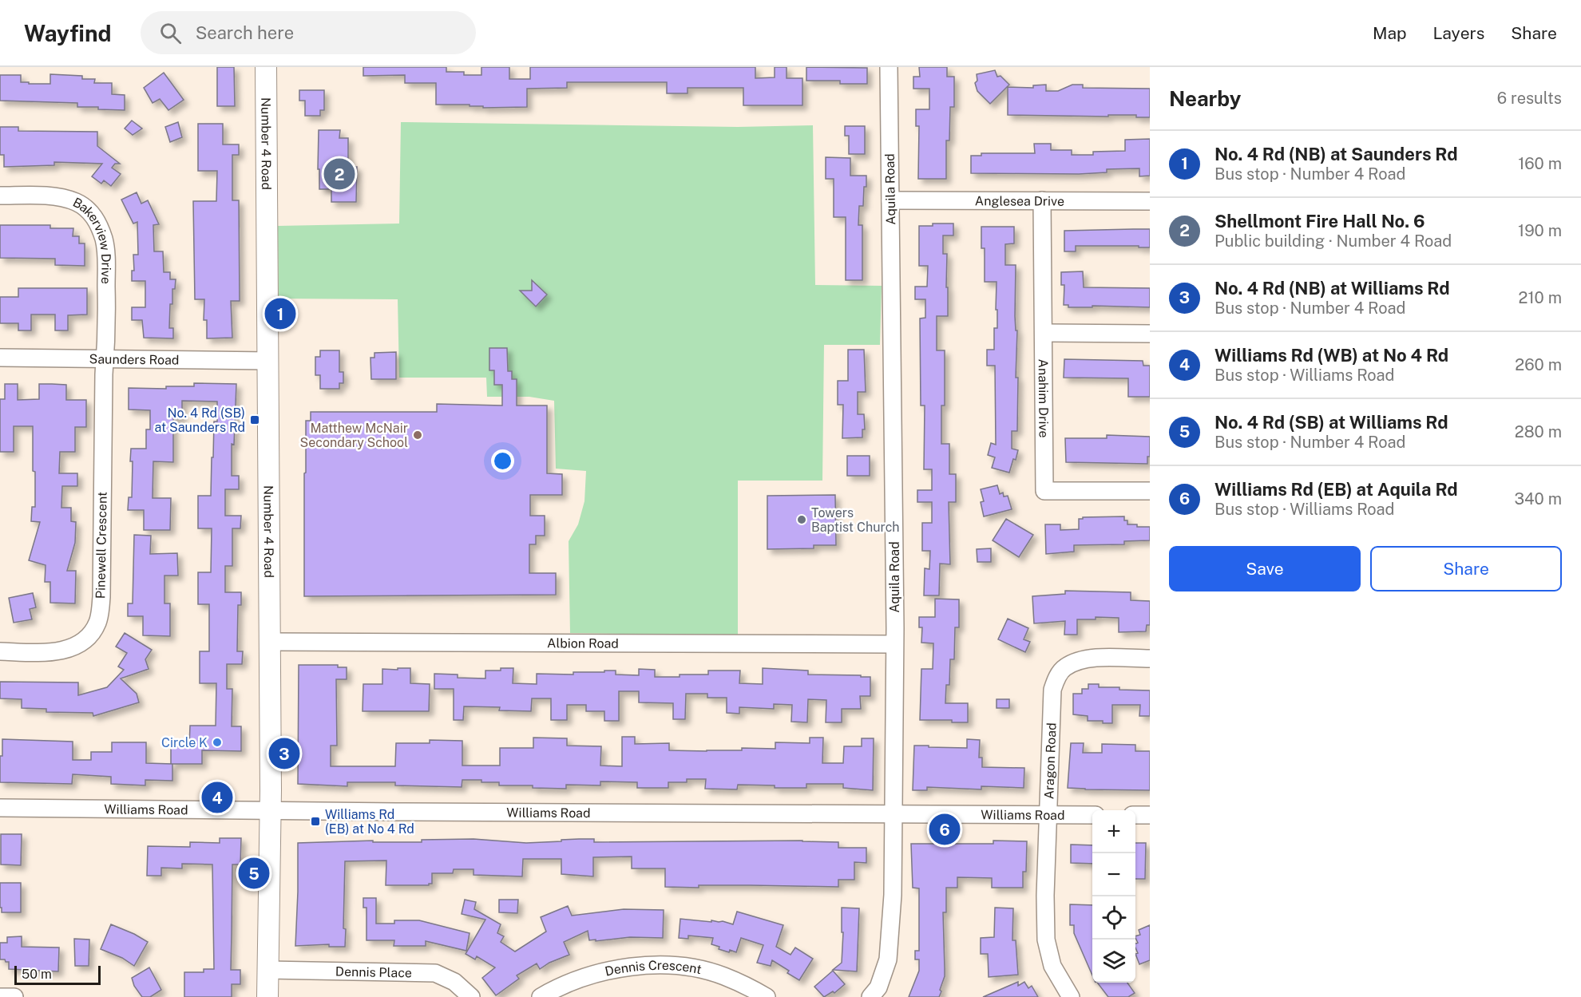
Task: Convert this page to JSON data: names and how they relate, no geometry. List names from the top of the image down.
{
  "streets": {
    "main road": ["Number 4 Road"],
    "street": [
      "Aquila Road",
      "Anglesea Drive",
      "Bakerview Drive",
      "Saunders Road",
      "Anahim Drive",
      "Pinewell Crescent",
      "Albion Road",
      "Aragon Road",
      "Williams Road",
      "Dennis Place",
      "Dennis Crescent"
    ]
  },
  "crossings": [
    ["Number 4 Road", "Saunders Road"],
    ["Number 4 Road", "Albion Road"],
    ["Number 4 Road", "Williams Road"],
    ["Number 4 Road", "Dennis Place"],
    ["Aquila Road", "Anglesea Drive"],
    ["Aquila Road", "Albion Road"],
    ["Aquila Road", "Williams Road"],
    ["Anglesea Drive", "Anahim Drive"],
    ["Bakerview Drive", "Saunders Road"],
    ["Bakerview Drive", "Pinewell Crescent"],
    ["Saunders Road", "Pinewell Crescent"],
    ["Aragon Road", "Williams Road"]
  ],
  "places": {
    "transit": ["No. 4 Rd (SB) at Saunders Rd", "Williams Rd (EB) at No 4 Rd"],
    "other": ["Matthew McNair Secondary School", "Towers Baptist Church", "Circle K"]
  },
  "scale_bar": "50 m",
  "page": {
    "header": "Wayfind",
    "search": "Search here",
    "nav": ["Map", "Layers", "Share"],
    "heading": ["Nearby", "6 results"],
    "list": [
      {
        "mark": "1",
        "name": "No. 4 Rd (NB) at Saunders Rd",
        "note": "Bus stop · Number 4 Road",
        "value": "160 m"
      },
      {
        "mark": "2",
        "name": "Shellmont Fire Hall No. 6",
        "note": "Public building · Number 4 Road",
        "value": "190 m"
      },
      {
        "mark": "3",
        "name": "No. 4 Rd (NB) at Williams Rd",
        "note": "Bus stop · Number 4 Road",
        "value": "210 m"
      },
      {
        "mark": "4",
        "name": "Williams Rd (WB) at No 4 Rd",
        "note": "Bus stop · Williams Road",
        "value": "260 m"
      },
      {
        "mark": "5",
        "name": "No. 4 Rd (SB) at Williams Rd",
        "note": "Bus stop · Number 4 Road",
        "value": "280 m"
      },
      {
        "mark": "6",
        "name": "Williams Rd (EB) at Aquila Rd",
        "note": "Bus stop · Williams Road",
        "value": "340 m"
      }
    ],
    "pins": [
      "2",
      "1",
      "3",
      "4",
      "6",
      "5"
    ],
    "buttons": ["Save", "Share"],
    "map_buttons": ["+", "−"],
    "scale": "50 m"
  }
}
